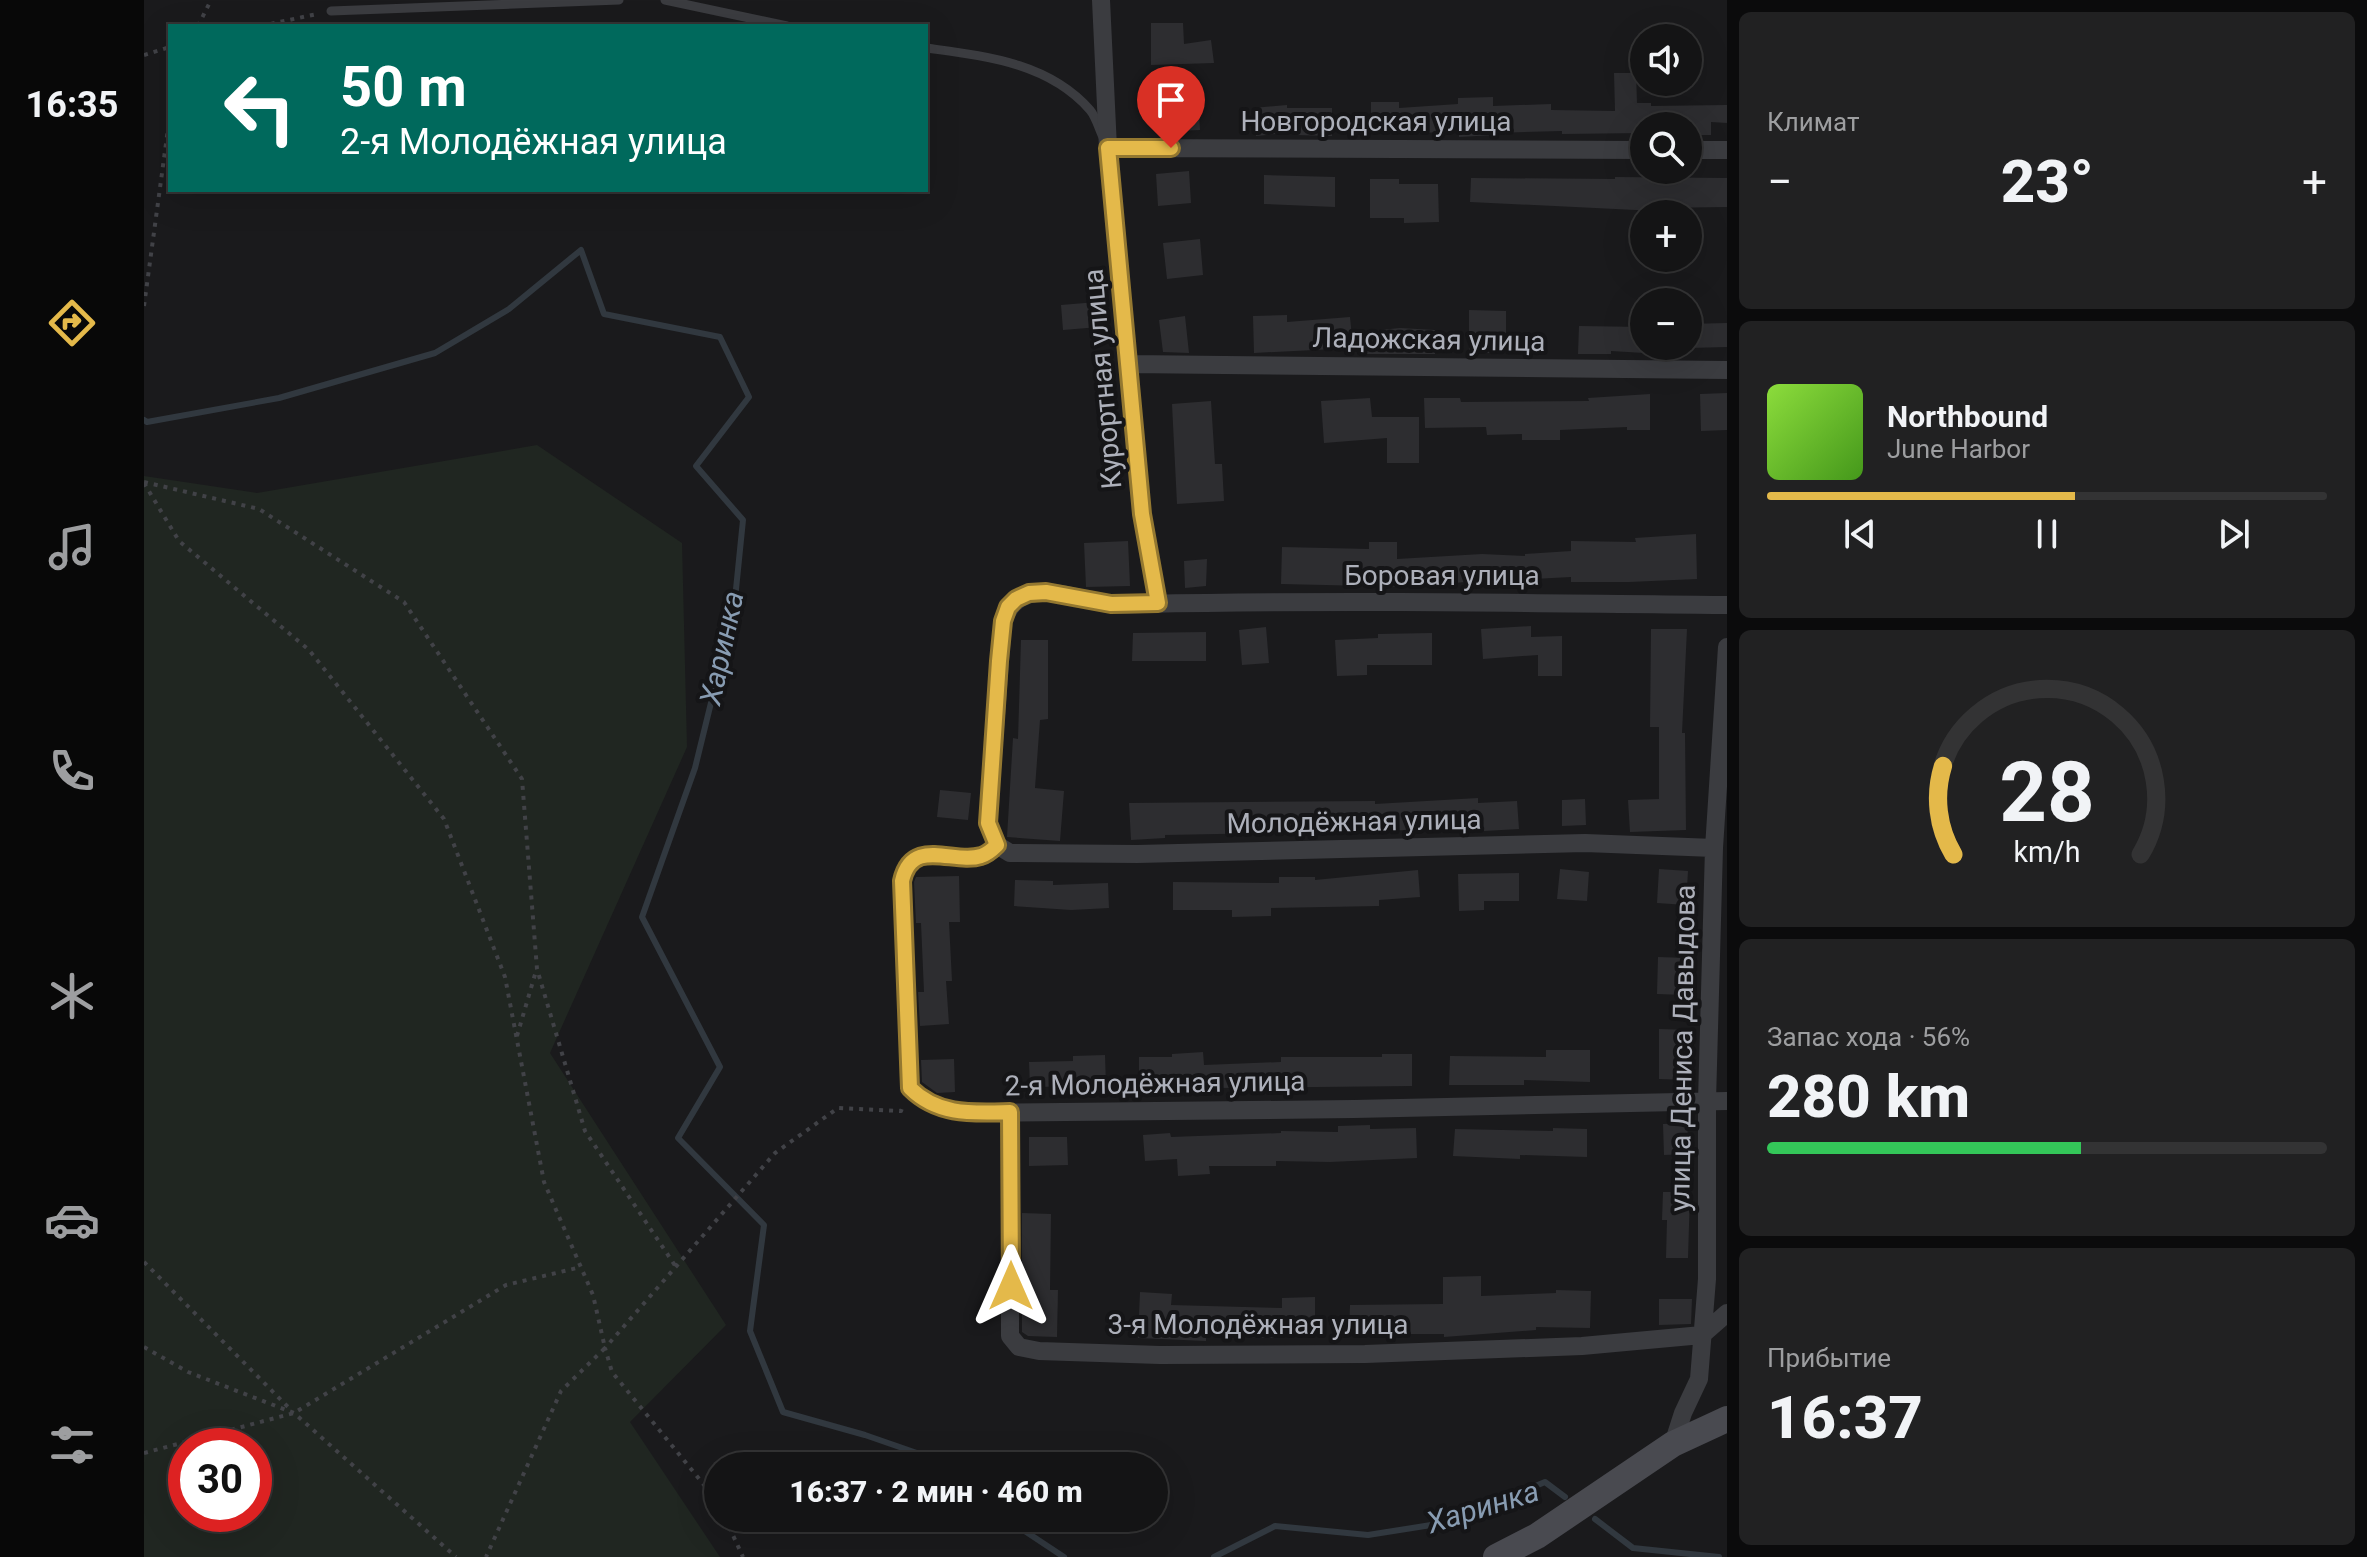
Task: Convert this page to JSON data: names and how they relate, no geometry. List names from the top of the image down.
{
  "streets": {
    "street": [
      "Новгородская улица",
      "Ладожская улица",
      "Курортная улица",
      "Боровая улица",
      "Молодёжная улица",
      "улица Дениса Давыдова",
      "2-я Молодёжная улица",
      "3-я Молодёжная улица"
    ]
  },
  "crossings": [
    ["Новгородская улица", "Курортная улица"],
    ["Ладожская улица", "Курортная улица"],
    ["Курортная улица", "Боровая улица"],
    ["Боровая улица", "Молодёжная улица"],
    ["Молодёжная улица", "улица Дениса Давыдова"],
    ["улица Дениса Давыдова", "2-я Молодёжная улица"],
    ["улица Дениса Давыдова", "3-я Молодёжная улица"],
    ["2-я Молодёжная улица", "3-я Молодёжная улица"]
  ],
  "water": ["Харинка"],
  "page": {
    "tabs": "16:35",
    "tile": [
      "Климат",
      ["Запас хода · 56%", "280 km"],
      ["Прибытие", "16:37"]
    ],
    "map_buttons": ["+", "−"],
    "turn": ["50 m", "2-я Молодёжная улица"],
    "heat": ["−", "23°", "+"],
    "song": ["Northbound", "June Harbor"],
    "limit": "30",
    "trip": "16:37 · 2 мин · 460 m",
    "gauge": ["28", "km/h"]
  }
}
